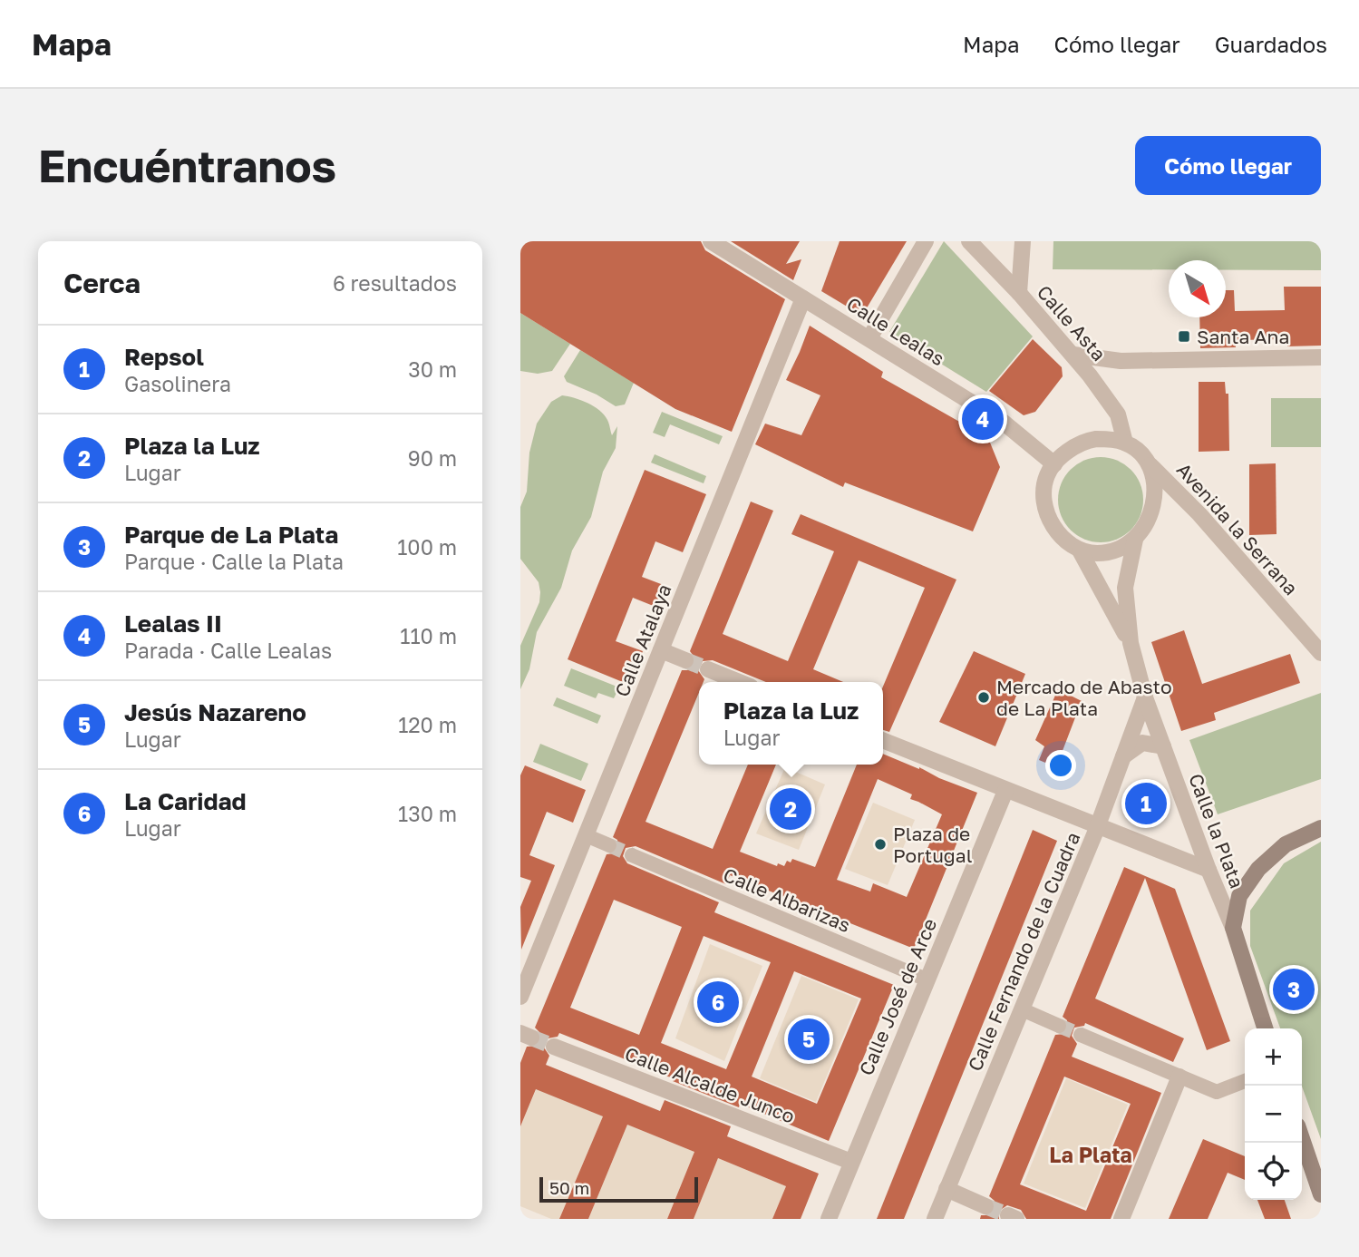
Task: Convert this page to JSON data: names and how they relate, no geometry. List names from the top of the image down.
{
  "streets": {
    "main road": ["Calle la Plata"],
    "street": [
      "Calle Asta",
      "Calle Lealas",
      "Avenida la Serrana",
      "Calle Atalaya",
      "Calle Albarizas",
      "Calle Fernando de la Cuadra",
      "Calle José de Arce",
      "Calle Alcalde Junco"
    ]
  },
  "crossings": [
    ["Calle Asta", "Calle Lealas"],
    ["Calle Asta", "Avenida la Serrana"],
    ["Calle Asta", "Calle la Plata"],
    ["Calle Lealas", "Avenida la Serrana"],
    ["Calle Lealas", "Calle Atalaya"],
    ["Calle Lealas", "Calle la Plata"],
    ["Avenida la Serrana", "Calle la Plata"],
    ["Calle la Plata", "Calle Fernando de la Cuadra"],
    ["Calle Albarizas", "Calle José de Arce"],
    ["Calle José de Arce", "Calle Alcalde Junco"]
  ],
  "districts": ["La Plata"],
  "places": {
    "transit": ["Santa Ana"],
    "other": ["Mercado de Abasto de La Plata", "Plaza de Portugal"]
  },
  "scale_bar": "50 m",
  "north": "bottom right",
  "page": {
    "header": "Mapa",
    "nav": ["Mapa", "Cómo llegar", "Guardados"],
    "buttons": "Cómo llegar",
    "title": "Encuéntranos",
    "heading": ["Cerca", "6 resultados"],
    "list": [
      {
        "mark": "1",
        "name": "Repsol",
        "note": "Gasolinera",
        "value": "30 m"
      },
      {
        "mark": "2",
        "name": "Plaza la Luz",
        "note": "Lugar",
        "value": "90 m"
      },
      {
        "mark": "3",
        "name": "Parque de La Plata",
        "note": "Parque · Calle la Plata",
        "value": "100 m"
      },
      {
        "mark": "4",
        "name": "Lealas II",
        "note": "Parada · Calle Lealas",
        "value": "110 m"
      },
      {
        "mark": "5",
        "name": "Jesús Nazareno",
        "note": "Lugar",
        "value": "120 m"
      },
      {
        "mark": "6",
        "name": "La Caridad",
        "note": "Lugar",
        "value": "130 m"
      }
    ],
    "pins": [
      "4",
      "1",
      "2",
      "3",
      "6",
      "5"
    ],
    "popup": ["Plaza la Luz", "Lugar"],
    "map_buttons": ["+", "−"],
    "scale": "50 m"
  }
}
